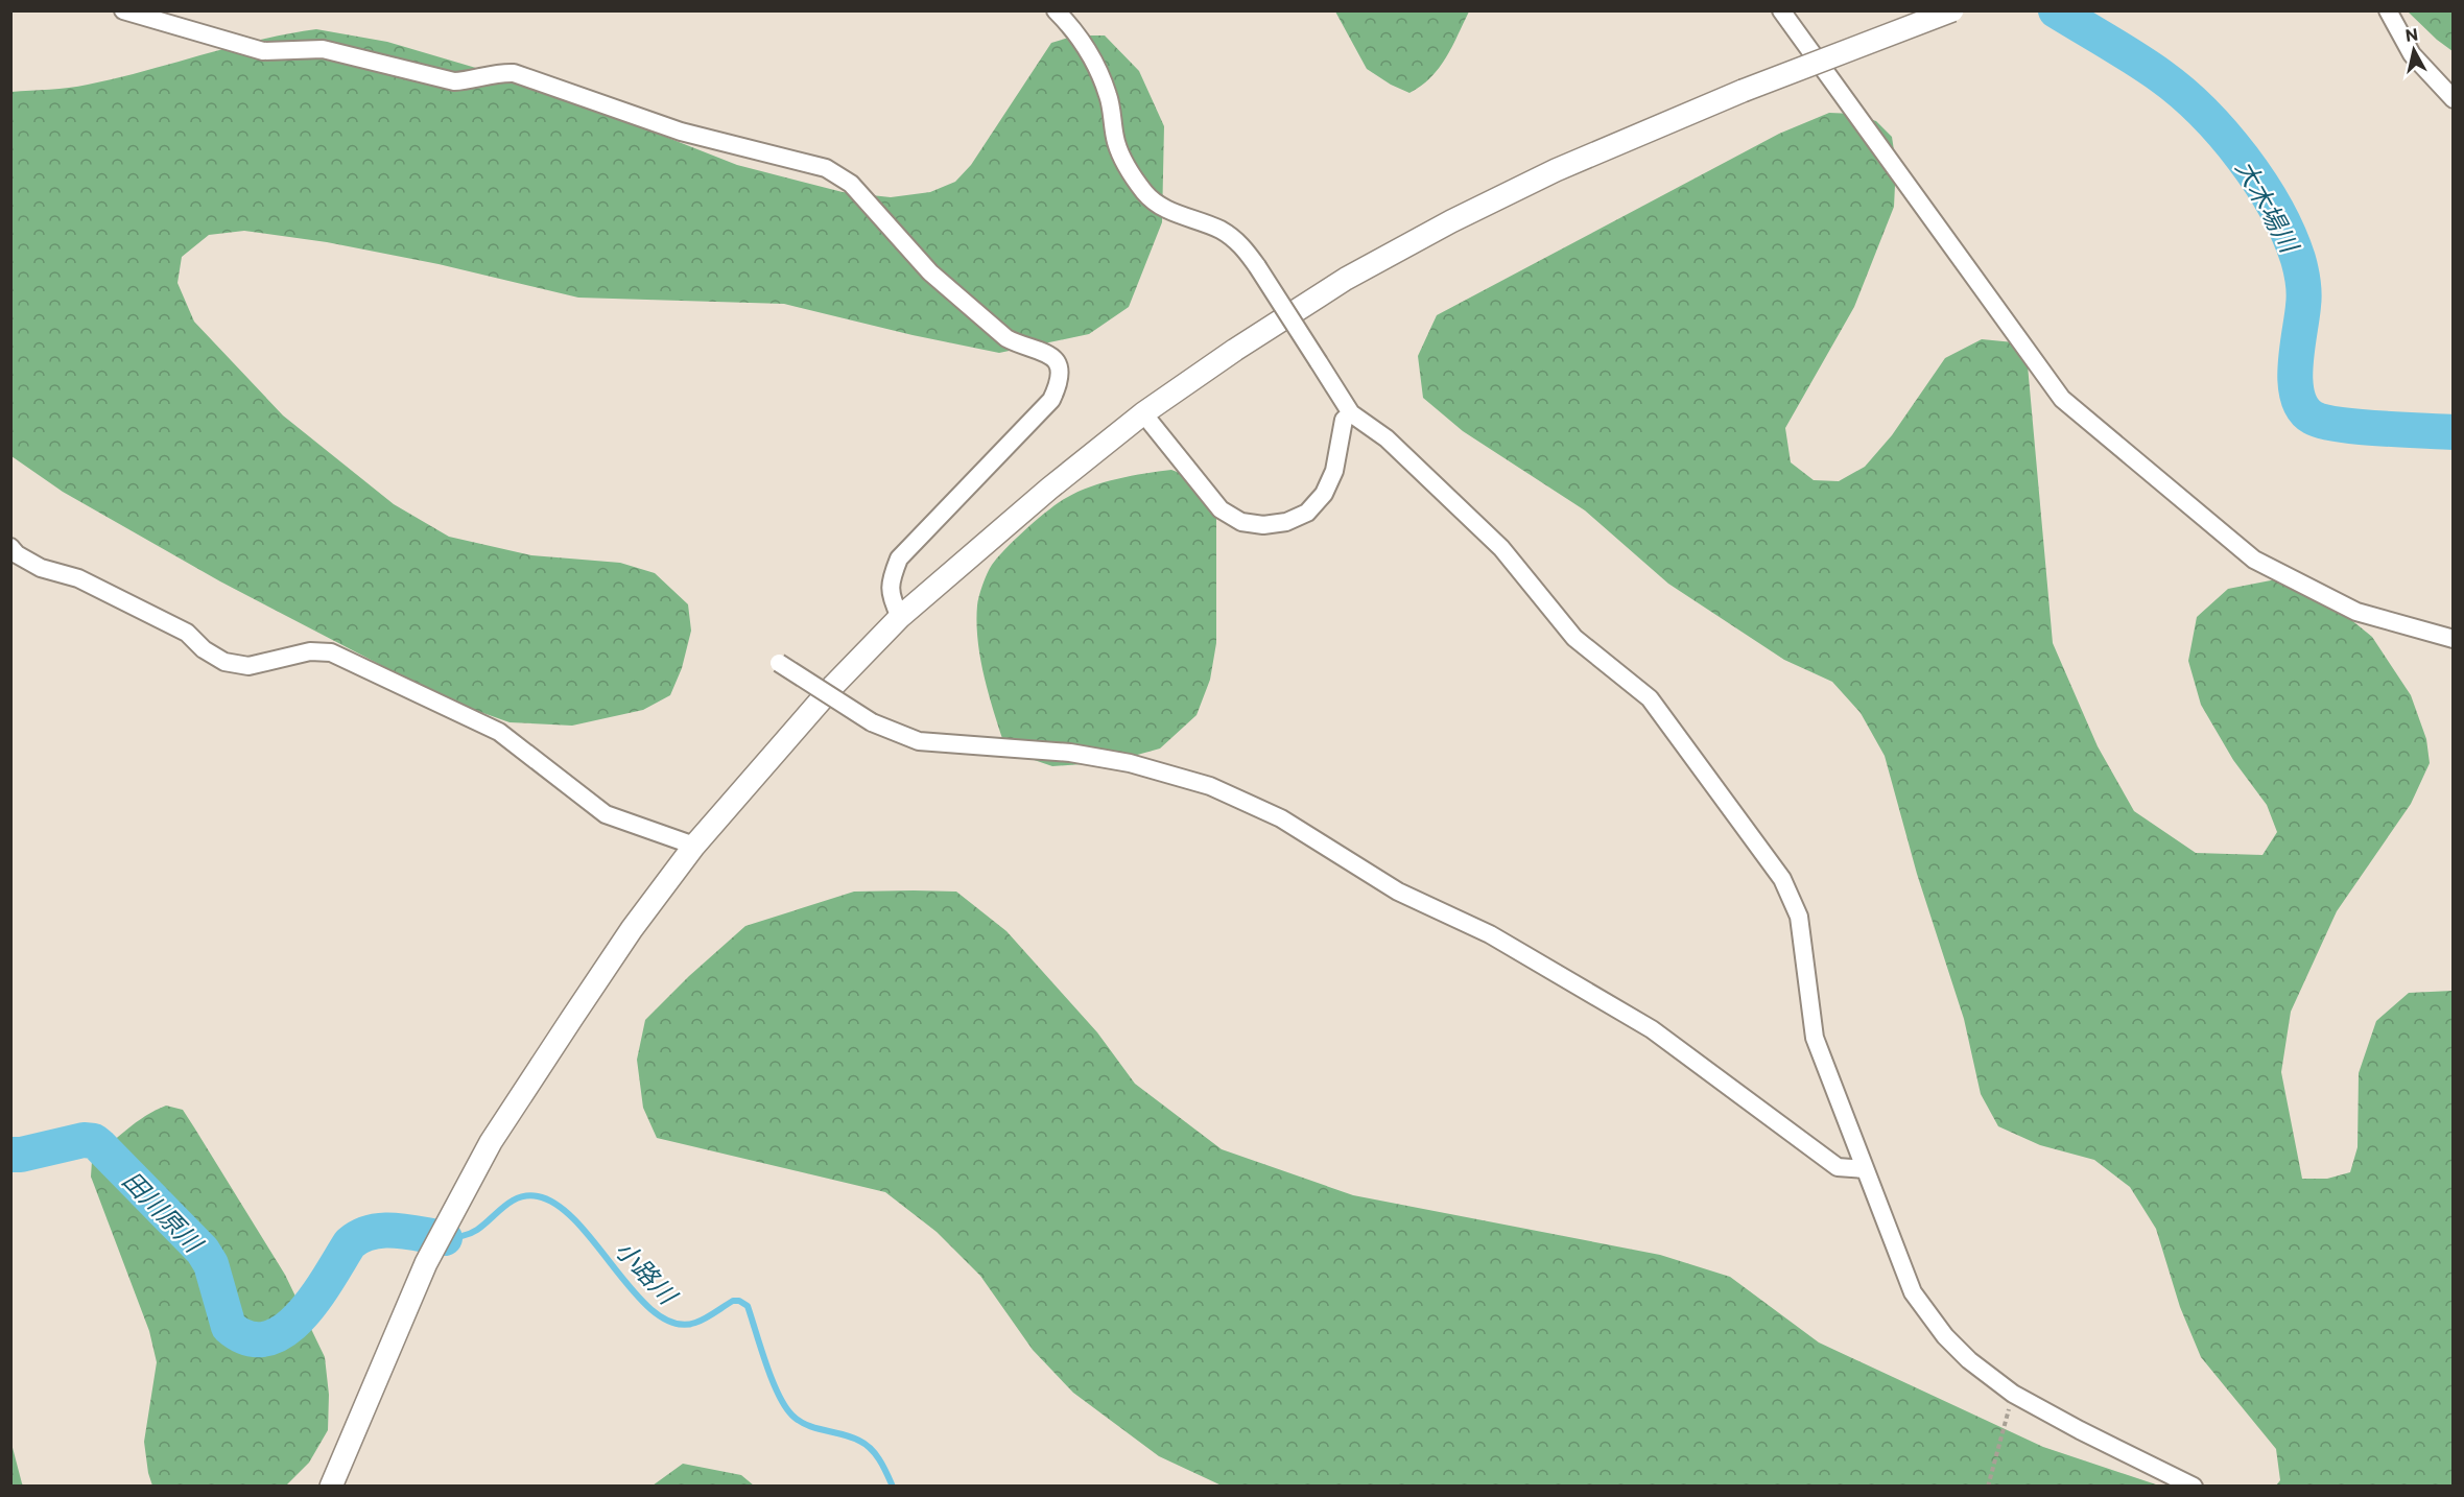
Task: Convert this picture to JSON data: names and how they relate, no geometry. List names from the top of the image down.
{
  "water": ["大木場川", "田川原川", "小路川"],
  "north": "top"
}
